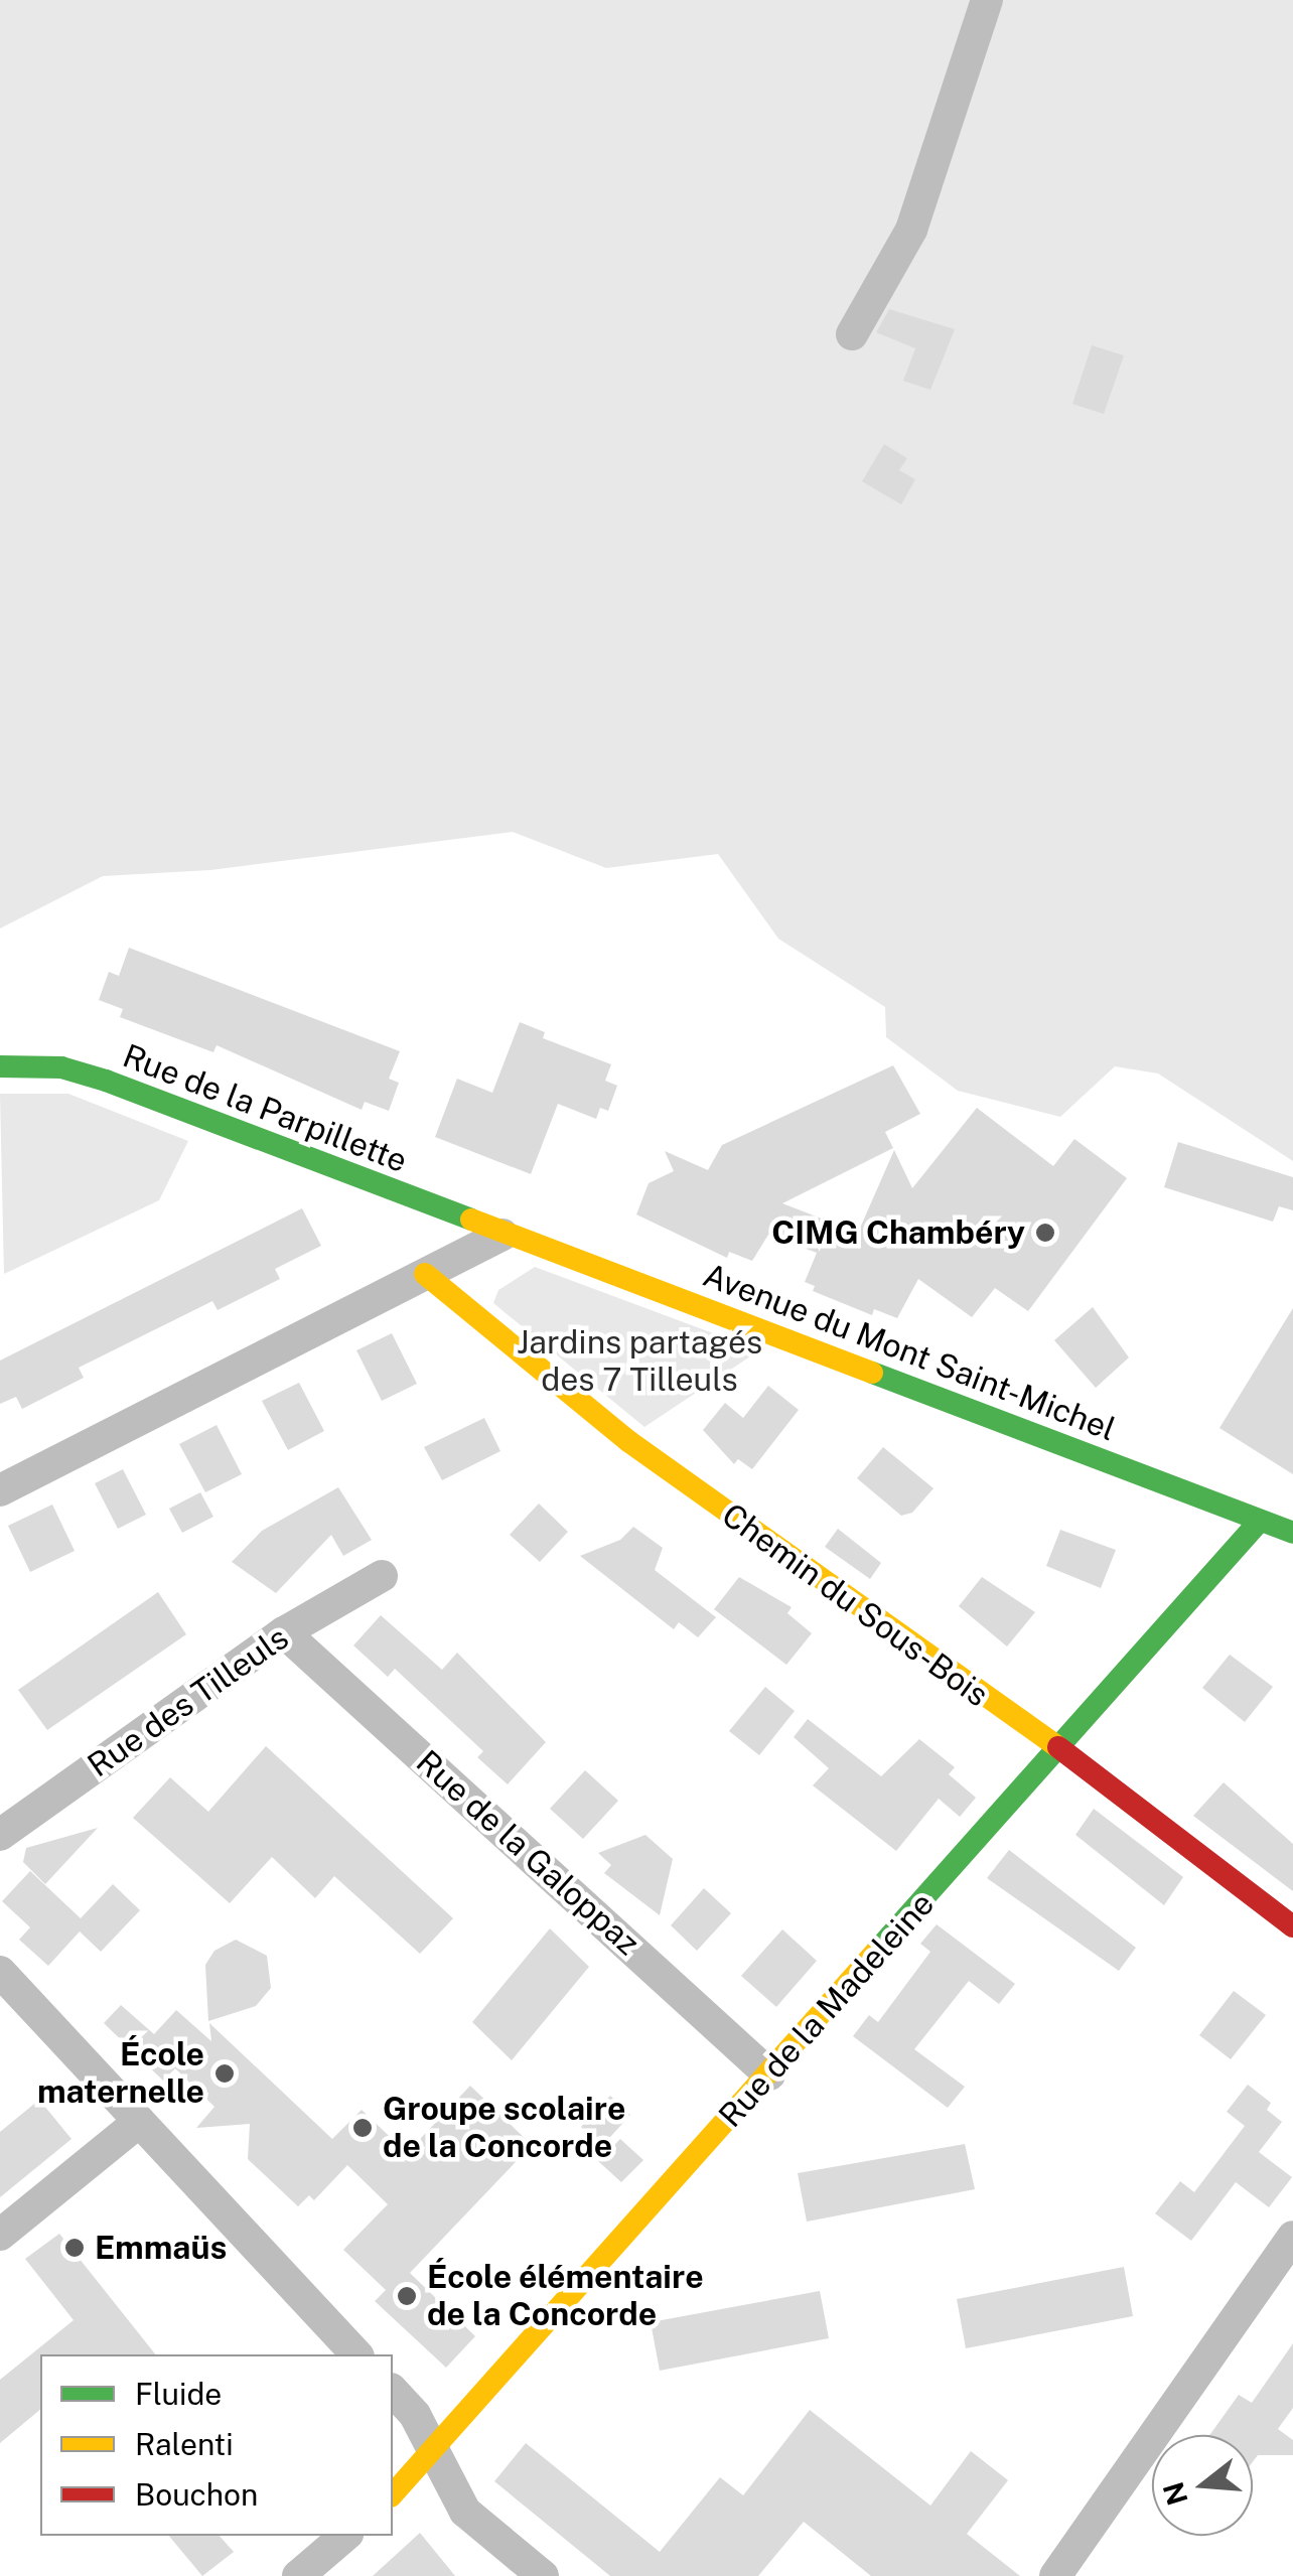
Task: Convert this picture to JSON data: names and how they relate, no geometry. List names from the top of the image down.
{
  "streets": {
    "street": [
      "Rue de la Parpillette",
      "Avenue du Mont Saint-Michel",
      "Chemin du Sous-Bois",
      "Rue des Tilleuls",
      "Rue de la Galoppaz",
      "Rue de la Madeleine"
    ]
  },
  "crossings": [
    ["Rue de la Parpillette", "Avenue du Mont Saint-Michel"],
    ["Avenue du Mont Saint-Michel", "Rue de la Madeleine"],
    ["Chemin du Sous-Bois", "Rue de la Madeleine"],
    ["Rue des Tilleuls", "Rue de la Galoppaz"],
    ["Rue de la Galoppaz", "Rue de la Madeleine"]
  ],
  "parks": ["Jardins partagés des 7 Tilleuls"],
  "places": [
    "CIMG Chambéry",
    "École maternelle",
    "Groupe scolaire de la Concorde",
    "Emmaüs",
    "École élémentaire de la Concorde"
  ],
  "legend": ["Fluide", "Ralenti", "Bouchon"],
  "north": "left"
}
